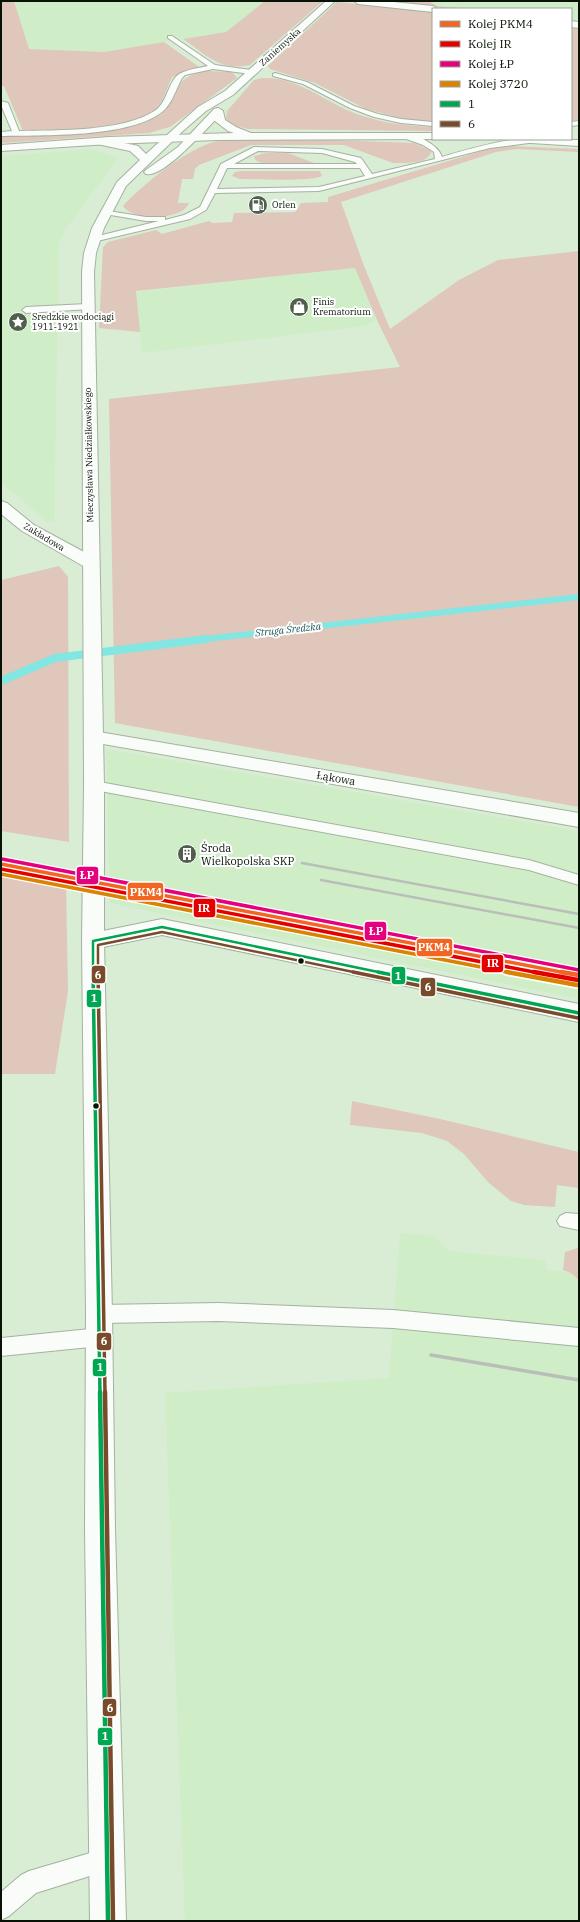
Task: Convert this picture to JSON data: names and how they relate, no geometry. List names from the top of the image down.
{
  "streets": {
    "main road": [
      "Zaniemyska",
      "Mieczysława Niedziałkowskiego",
      "Zakładowa",
      "Łąkowa"
    ]
  },
  "crossings": [
    ["Zaniemyska", "Mieczysława Niedziałkowskiego"],
    ["Mieczysława Niedziałkowskiego", "Zakładowa"],
    ["Mieczysława Niedziałkowskiego", "Łąkowa"]
  ],
  "water": ["Struga Średzka"],
  "places": {
    "fuel station": ["Orlen"],
    "shop": ["Finis Krematorium"],
    "place": ["Sredzkie wodociągi 1911-1921"],
    "building": ["Środa Wielkopolska SKP"]
  },
  "lines": [
    "rail line ŁP",
    "rail line PKM4",
    "rail line IR",
    "rail line 3720",
    "transit line 1",
    "transit line 6"
  ],
  "legend": [
    "Kolej PKM4",
    "Kolej IR",
    "Kolej ŁP",
    "Kolej 3720",
    "1",
    "6"
  ]
}
